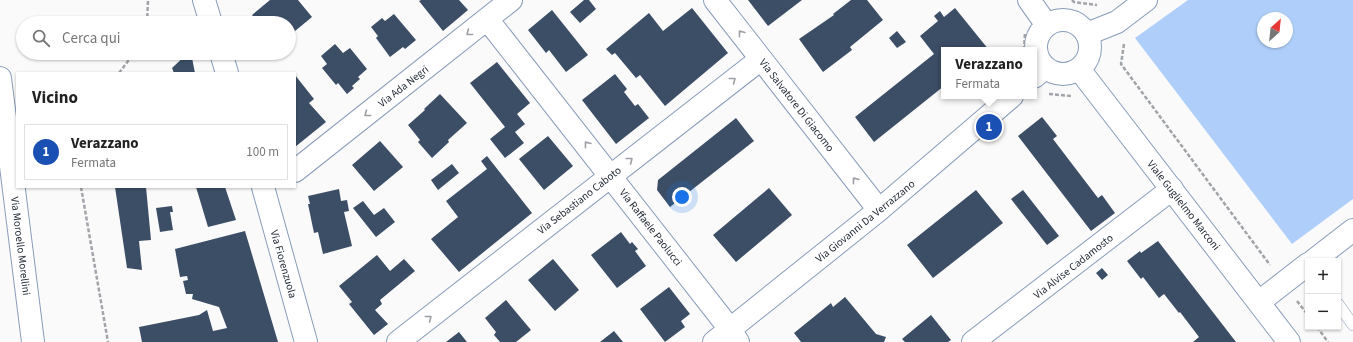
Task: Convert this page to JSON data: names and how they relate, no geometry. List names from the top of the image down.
{
  "streets": {
    "street": [
      "Via Ada Negri",
      "Via Salvatore Di Giacomo",
      "Via Sebastiano Caboto",
      "Viale Guglielmo Marconi",
      "Via Giovanni Da Verrazzano",
      "Via Raffaele Paolucci",
      "Via Moroello Morellini",
      "Via Fiorenzuola",
      "Via Alvise Cadamosto"
    ]
  },
  "crossings": [
    ["Via Ada Negri", "Via Raffaele Paolucci"],
    ["Via Salvatore Di Giacomo", "Via Sebastiano Caboto"],
    ["Via Salvatore Di Giacomo", "Via Giovanni Da Verrazzano"],
    ["Via Sebastiano Caboto", "Via Raffaele Paolucci"],
    ["Viale Guglielmo Marconi", "Via Alvise Cadamosto"],
    ["Via Giovanni Da Verrazzano", "Via Raffaele Paolucci"]
  ],
  "one_way": [
    "Via Ada Negri",
    "Via Salvatore Di Giacomo",
    "Via Sebastiano Caboto",
    "Via Raffaele Paolucci"
  ],
  "north": "top right",
  "page": {
    "search": "Cerca qui",
    "popup": ["Verazzano", "Fermata"],
    "heading": "Vicino",
    "pins": "1",
    "list": [
      {
        "mark": "1",
        "name": "Verazzano",
        "note": "Fermata",
        "value": "100 m"
      }
    ],
    "map_buttons": ["+", "−"]
  }
}
